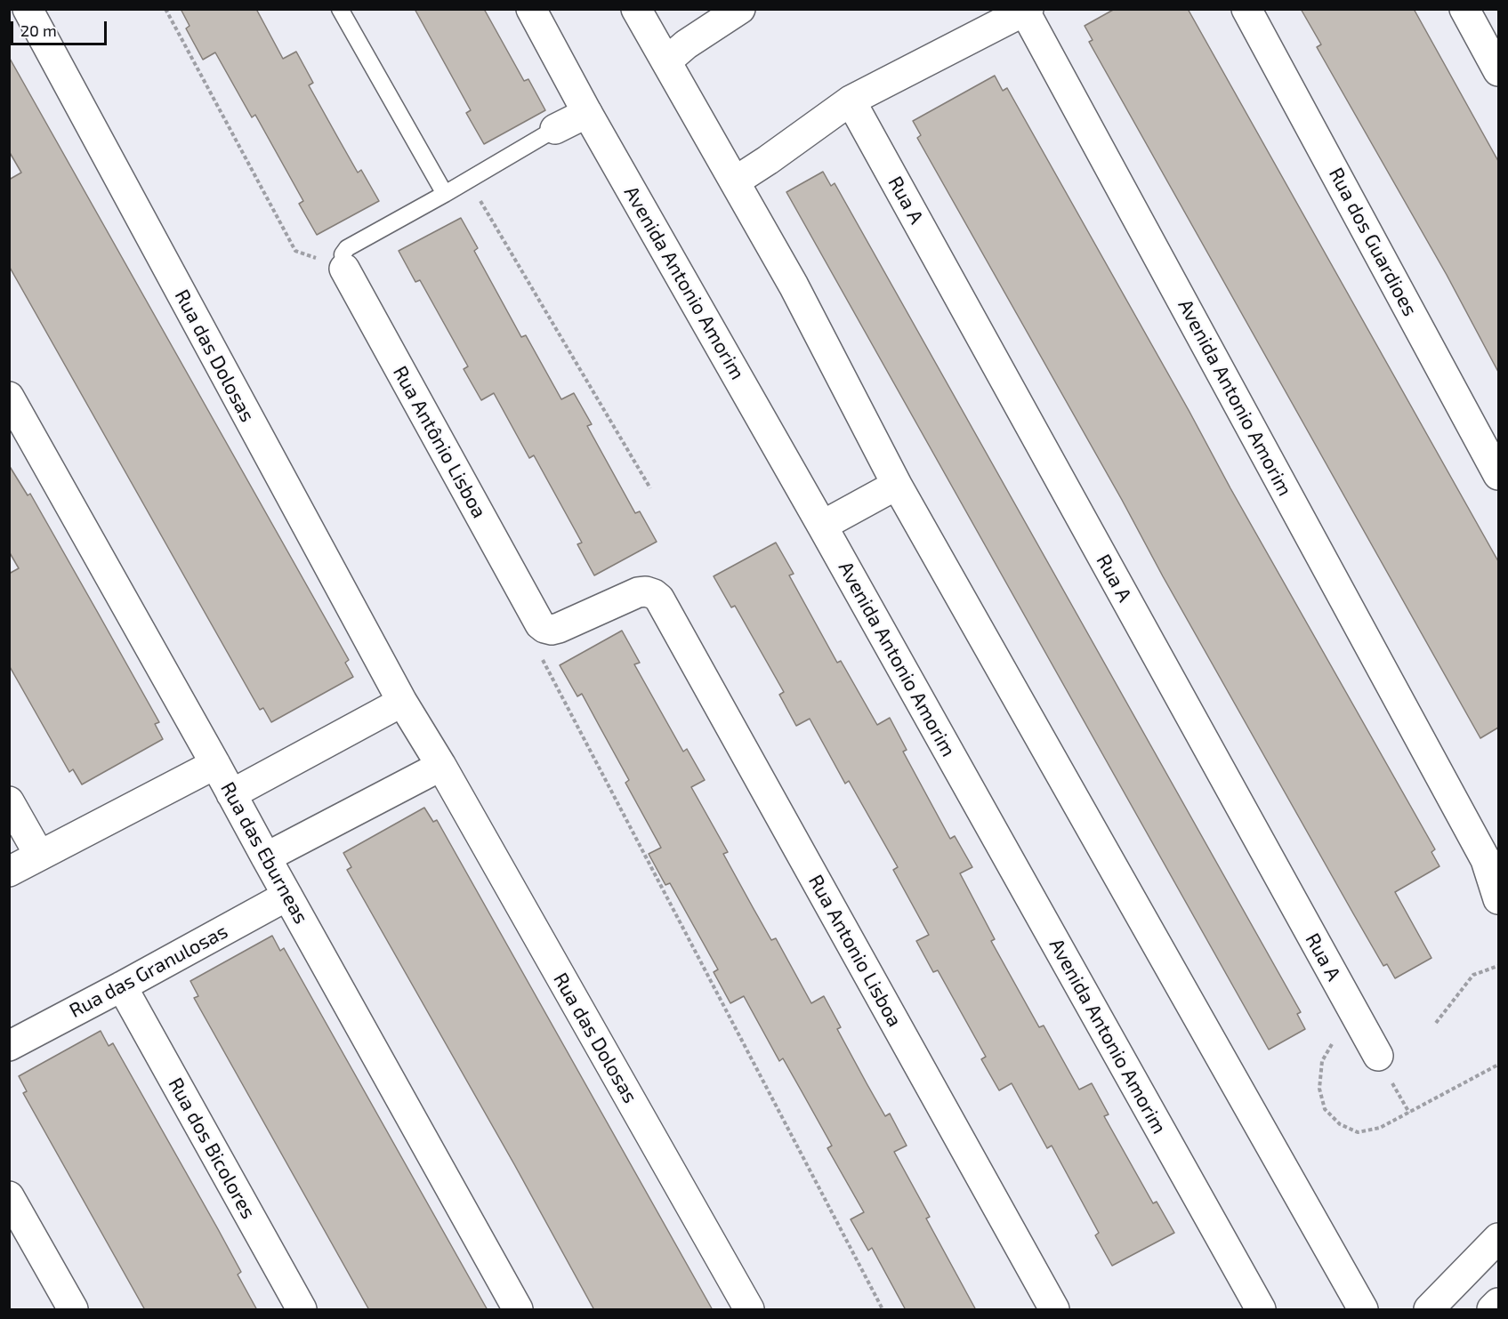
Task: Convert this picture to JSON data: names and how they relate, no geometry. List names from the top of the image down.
{
  "streets": {
    "street": [
      "Rua A",
      "Rua dos Guardioes",
      "Avenida Antonio Amorim",
      "Rua das Dolosas",
      "Rua Antônio Lisboa",
      "Rua das Eburneas",
      "Rua Antonio Lisboa",
      "Rua das Granulosas",
      "Rua dos Bicolores"
    ]
  },
  "crossings": [
    ["Rua A", "Avenida Antonio Amorim"],
    ["Rua Antônio Lisboa", "Rua Antonio Lisboa"],
    ["Rua das Eburneas", "Rua das Granulosas"],
    ["Rua das Granulosas", "Rua dos Bicolores"]
  ],
  "scale_bar": "20 m"
}
